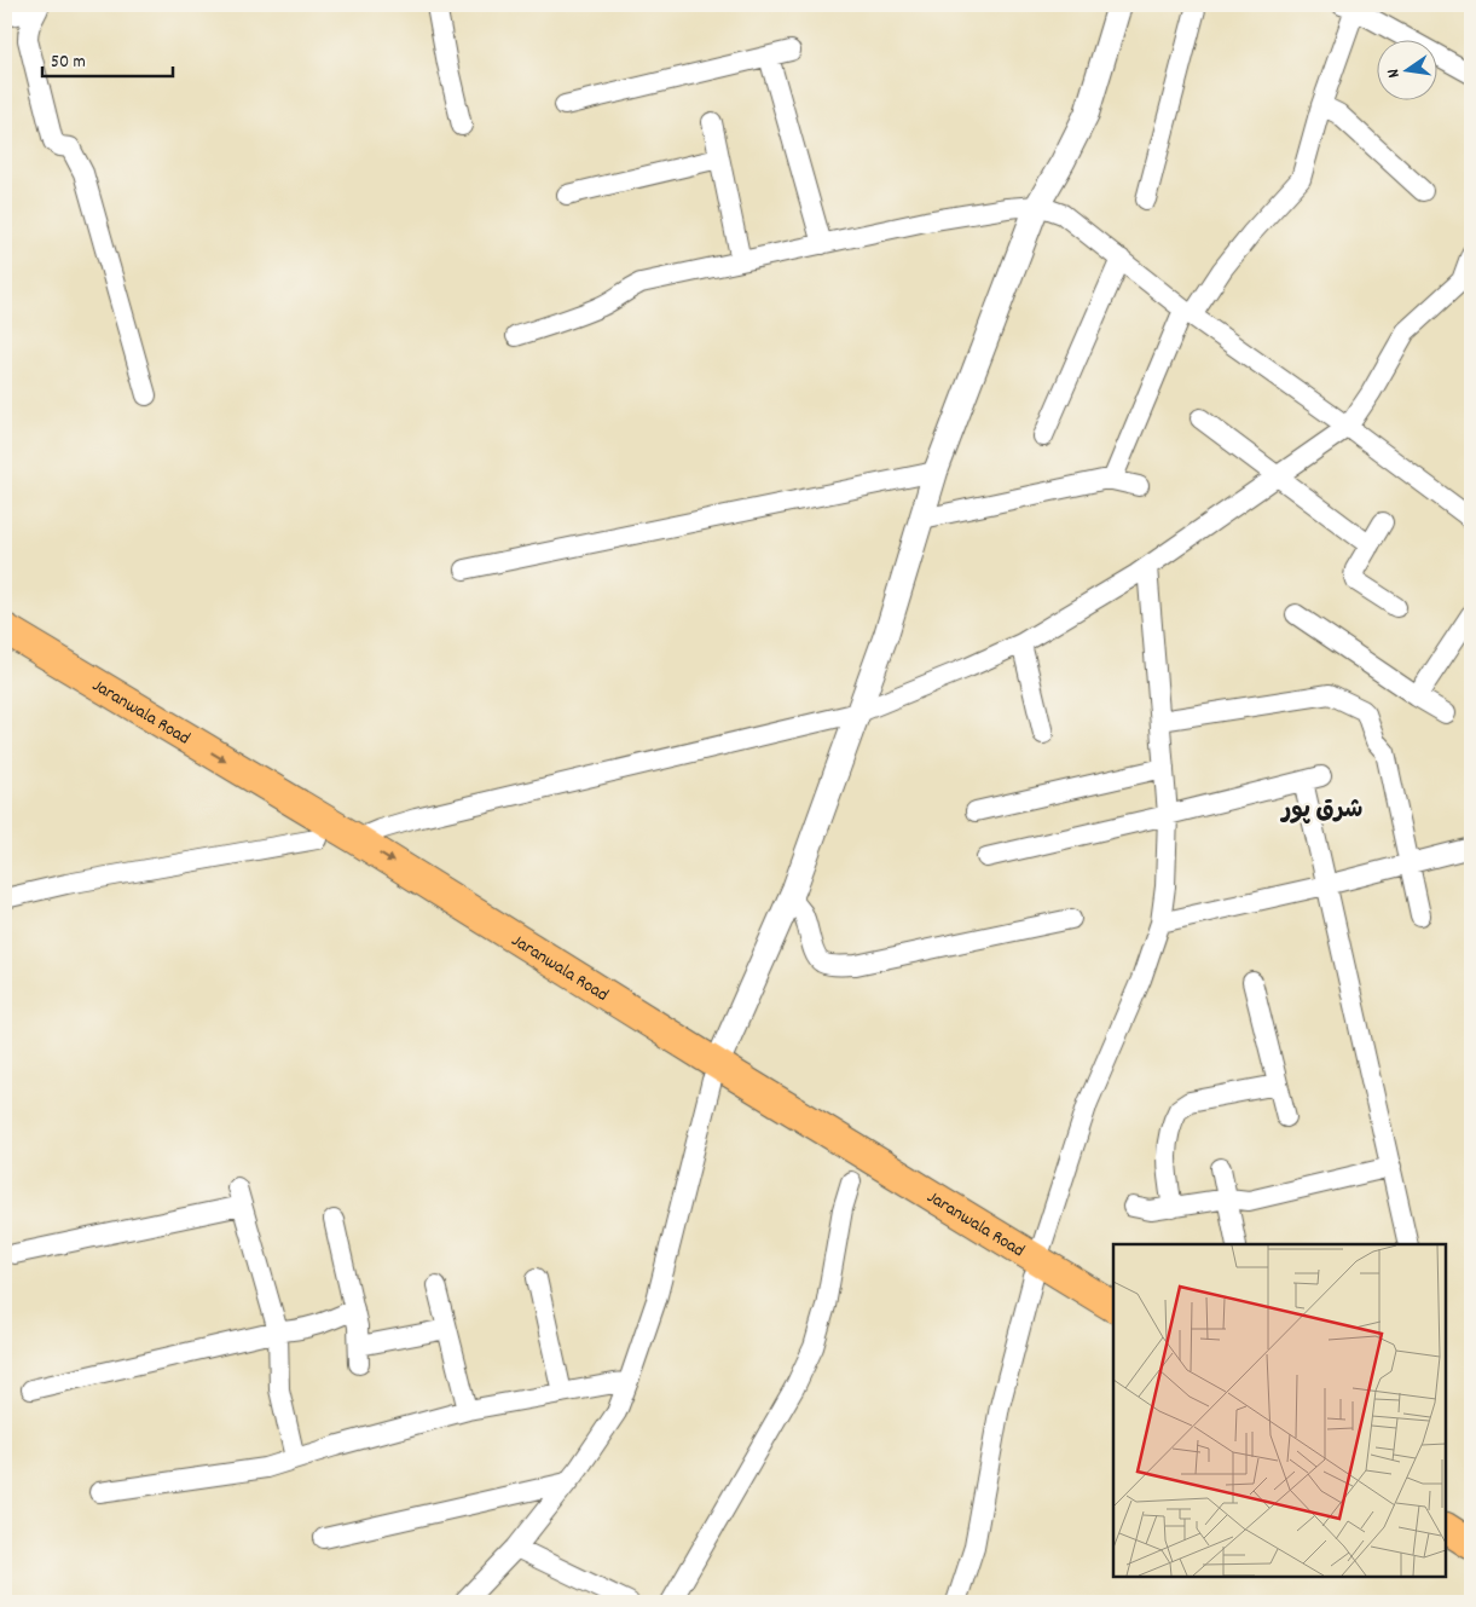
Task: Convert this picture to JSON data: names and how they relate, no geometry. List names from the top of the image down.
{
  "streets": {
    "main road": ["Jaranwala Road"]
  },
  "districts": ["شرق پور"],
  "scale_bar": "50 m",
  "north": "left"
}
